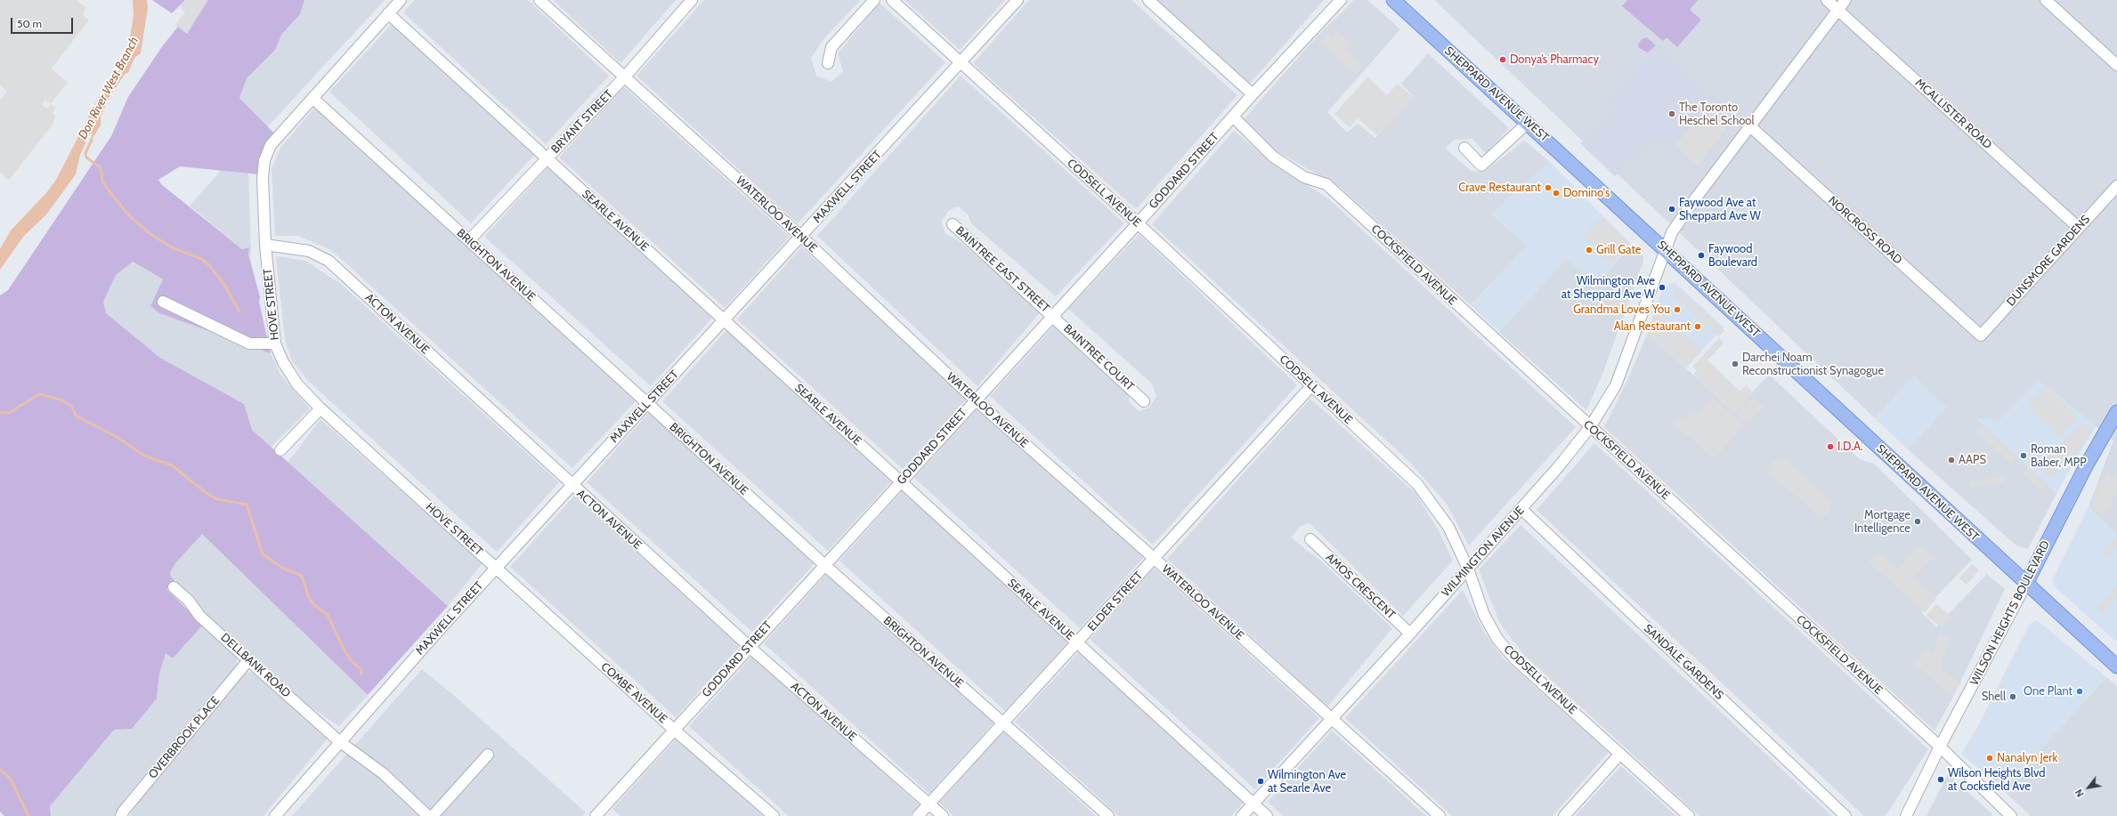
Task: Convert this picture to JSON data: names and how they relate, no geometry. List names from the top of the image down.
{
  "streets": {
    "main road": ["SHEPPARD AVENUE WEST", "WILSON HEIGHTS BOULEVARD"],
    "street": [
      "MCALLISTER ROAD",
      "BRYANT STREET",
      "GODDARD STREET",
      "MAXWELL STREET",
      "CODSELL AVENUE",
      "WATERLOO AVENUE",
      "SEARLE AVENUE",
      "NORCROSS ROAD",
      "DUNSMORE GARDENS",
      "BRIGHTON AVENUE",
      "COCKSFIELD AVENUE",
      "BAINTREE EAST STREET",
      "HOVE STREET",
      "ACTON AVENUE",
      "BAINTREE COURT",
      "WILMINGTON AVENUE",
      "AMOS CRESCENT",
      "ELDER STREET",
      "SANDALE GARDENS",
      "DELLBANK ROAD",
      "COMBE AVENUE",
      "OVERBROOK PLACE"
    ]
  },
  "crossings": [
    ["SHEPPARD AVENUE WEST", "WILMINGTON AVENUE"],
    ["SHEPPARD AVENUE WEST", "WILSON HEIGHTS BOULEVARD"],
    ["MCALLISTER ROAD", "DUNSMORE GARDENS"],
    ["BRYANT STREET", "WATERLOO AVENUE"],
    ["BRYANT STREET", "SEARLE AVENUE"],
    ["BRYANT STREET", "BRIGHTON AVENUE"],
    ["GODDARD STREET", "CODSELL AVENUE"],
    ["GODDARD STREET", "WATERLOO AVENUE"],
    ["GODDARD STREET", "SEARLE AVENUE"],
    ["GODDARD STREET", "BRIGHTON AVENUE"],
    ["GODDARD STREET", "COCKSFIELD AVENUE"],
    ["GODDARD STREET", "BAINTREE EAST STREET"],
    ["GODDARD STREET", "ACTON AVENUE"],
    ["GODDARD STREET", "BAINTREE COURT"],
    ["GODDARD STREET", "COMBE AVENUE"],
    ["MAXWELL STREET", "CODSELL AVENUE"],
    ["MAXWELL STREET", "WATERLOO AVENUE"],
    ["MAXWELL STREET", "SEARLE AVENUE"],
    ["MAXWELL STREET", "BRIGHTON AVENUE"],
    ["MAXWELL STREET", "HOVE STREET"],
    ["MAXWELL STREET", "ACTON AVENUE"],
    ["MAXWELL STREET", "DELLBANK ROAD"],
    ["MAXWELL STREET", "COMBE AVENUE"],
    ["CODSELL AVENUE", "WILMINGTON AVENUE"],
    ["CODSELL AVENUE", "ELDER STREET"],
    ["WATERLOO AVENUE", "WILMINGTON AVENUE"],
    ["WATERLOO AVENUE", "ELDER STREET"],
    ["SEARLE AVENUE", "HOVE STREET"],
    ["SEARLE AVENUE", "WILMINGTON AVENUE"],
    ["SEARLE AVENUE", "ELDER STREET"],
    ["NORCROSS ROAD", "DUNSMORE GARDENS"],
    ["BRIGHTON AVENUE", "HOVE STREET"],
    ["BRIGHTON AVENUE", "ELDER STREET"],
    ["COCKSFIELD AVENUE", "WILMINGTON AVENUE"],
    ["COCKSFIELD AVENUE", "WILSON HEIGHTS BOULEVARD"],
    ["BAINTREE EAST STREET", "BAINTREE COURT"],
    ["HOVE STREET", "ACTON AVENUE"],
    ["HOVE STREET", "COMBE AVENUE"],
    ["ACTON AVENUE", "ELDER STREET"],
    ["WILMINGTON AVENUE", "AMOS CRESCENT"],
    ["WILMINGTON AVENUE", "SANDALE GARDENS"],
    ["DELLBANK ROAD", "OVERBROOK PLACE"]
  ],
  "water": ["Don River West Branch"],
  "places": [
    "Donya’s Pharmacy",
    "The Toronto Heschel School",
    "Crave Restaurant",
    "Domino's",
    "Faywood Ave at Sheppard Ave W",
    "Grill Gate",
    "Faywood Boulevard",
    "Wilmington Ave at Sheppard Ave W",
    "Grandma Loves You",
    "Alan Restaurant",
    "Darchei Noam Reconstructionist Synagogue",
    "I.D.A.",
    "Roman Baber, MPP",
    "AAPS",
    "Mortgage Intelligence",
    "One Plant",
    "Shell",
    "Nanalyn Jerk",
    "Wilson Heights Blvd at Cocksfield Ave",
    "Wilmington Ave at Searle Ave"
  ],
  "scale_bar": "50 m",
  "north": "bottom left"
}
